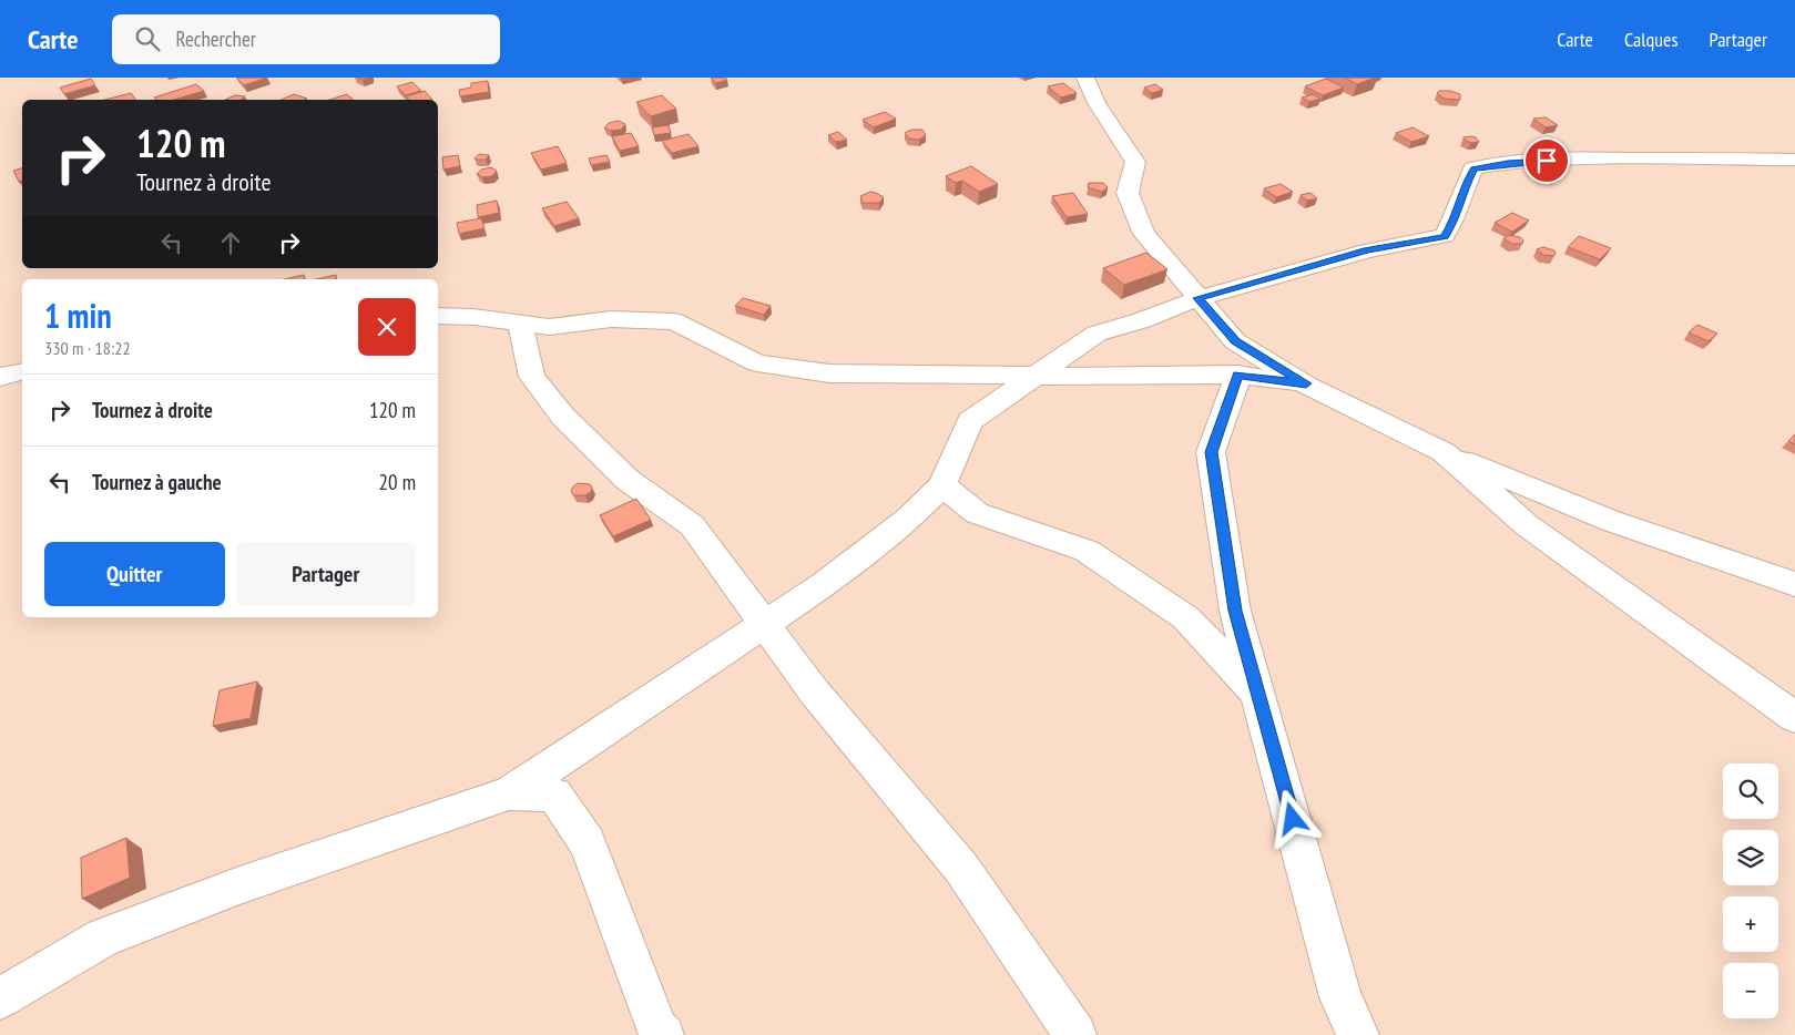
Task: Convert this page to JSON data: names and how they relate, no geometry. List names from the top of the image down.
{
  "page": {
    "header": "Carte",
    "search": "Rechercher",
    "nav": ["Carte", "Calques", "Partager"],
    "turn": ["120 m", "Tournez à droite"],
    "heading": ["1 min", "330 m · 18:22"],
    "list": [
      {
        "name": "Tournez à droite",
        "value": "120 m"
      },
      {
        "name": "Tournez à gauche",
        "value": "20 m"
      }
    ],
    "buttons": ["Quitter", "Partager"],
    "map_buttons": ["+", "−"]
  }
}
